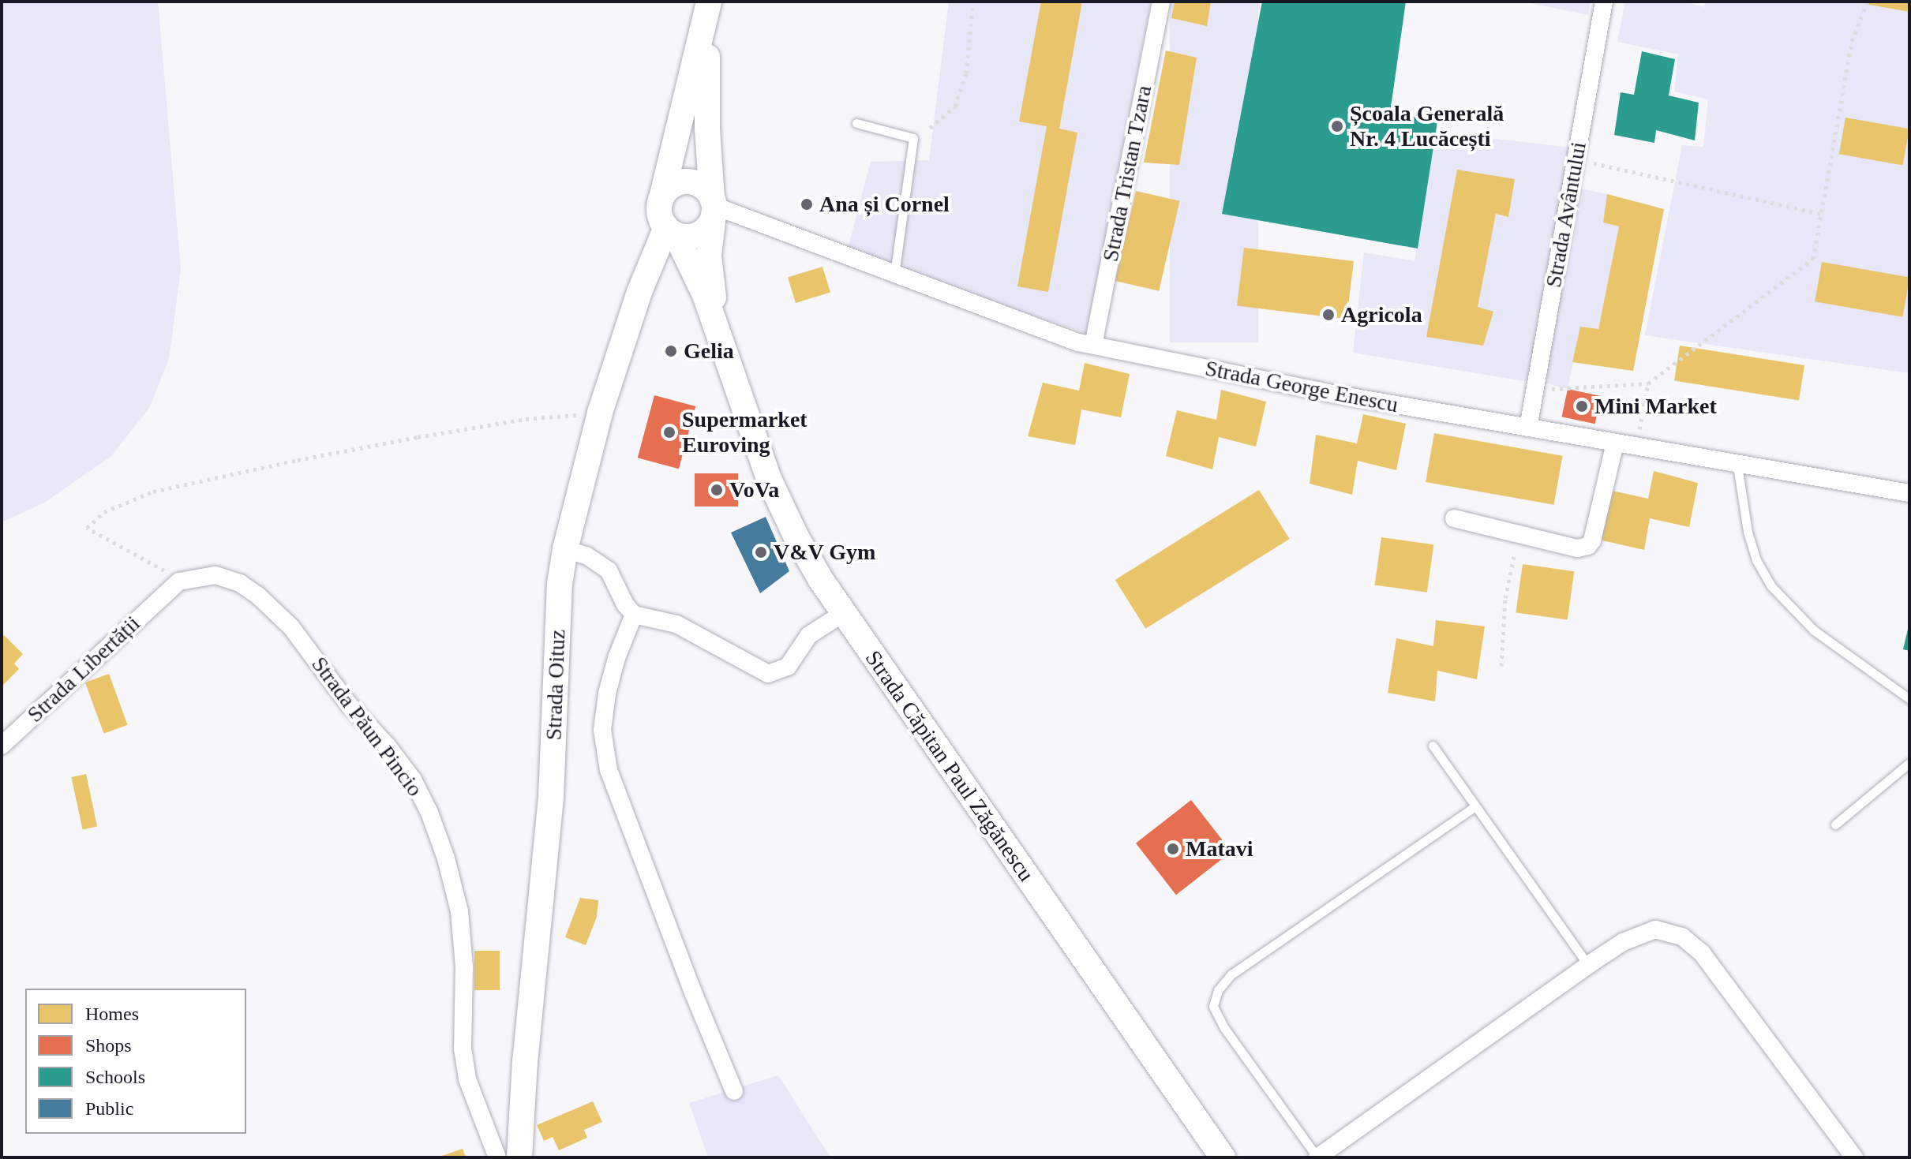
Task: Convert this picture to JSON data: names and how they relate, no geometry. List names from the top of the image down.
{
  "streets": {
    "main road": ["Strada Oituz", "Strada Căpitan Paul Zăgănescu"],
    "street": [
      "Strada Tristan Tzara",
      "Strada Avântului",
      "Strada George Enescu",
      "Strada Libertății",
      "Strada Păun Pincio"
    ]
  },
  "crossings": [
    ["Strada Tristan Tzara", "Strada George Enescu"],
    ["Strada Avântului", "Strada George Enescu"],
    ["Strada George Enescu", "Strada Oituz"],
    ["Strada George Enescu", "Strada Căpitan Paul Zăgănescu"],
    ["Strada Libertății", "Strada Păun Pincio"],
    ["Strada Oituz", "Strada Căpitan Paul Zăgănescu"]
  ],
  "places": [
    "Școala Generală Nr. 4 Lucăcești",
    "Ana și Cornel",
    "Agricola",
    "Gelia",
    "Mini Market",
    "Supermarket Euroving",
    "VoVa",
    "V&V Gym",
    "Matavi"
  ],
  "legend": [
    "Homes",
    "Shops",
    "Schools",
    "Public"
  ]
}
